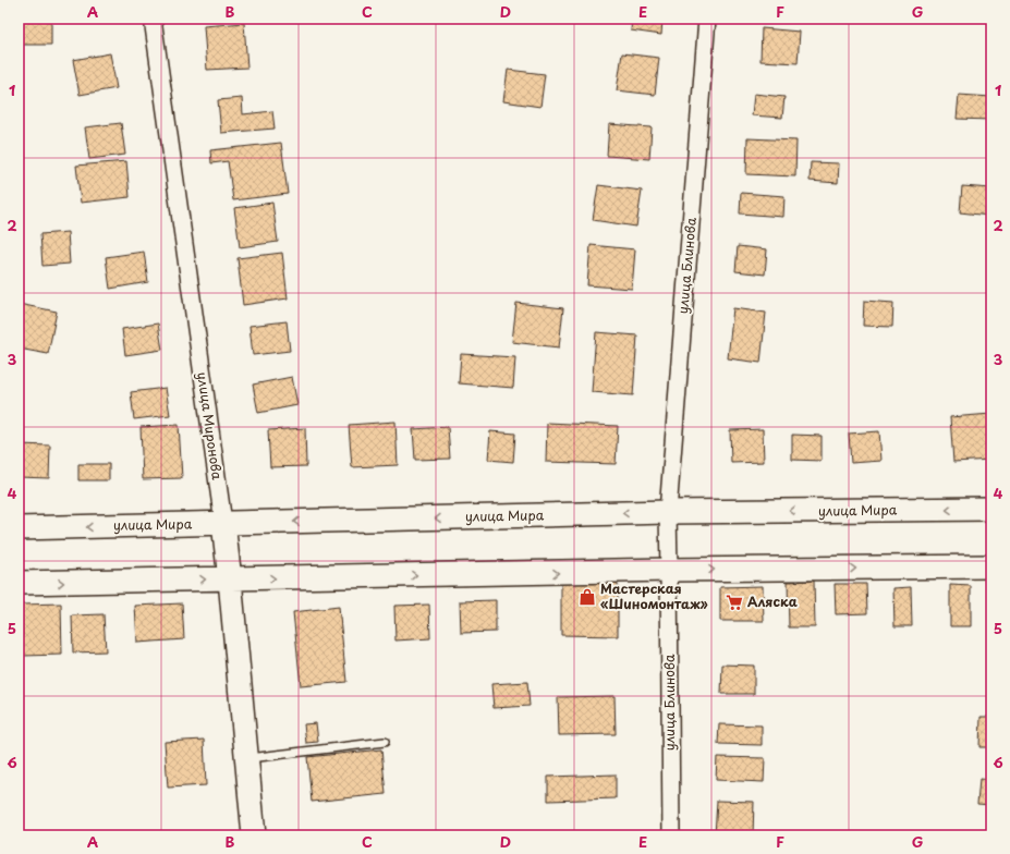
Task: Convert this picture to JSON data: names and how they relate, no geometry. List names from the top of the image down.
{
  "streets": {
    "street": ["улица Блинова", "улица Миронова", "улица Мира"]
  },
  "crossings": [
    ["улица Блинова", "улица Мира"],
    ["улица Миронова", "улица Мира"]
  ],
  "places": {
    "shop": ["Мастерская «Шиномонтаж»"],
    "supermarket": ["Аляска"]
  },
  "grid": {
    "columns": [
      "A",
      "B",
      "C",
      "D",
      "E",
      "F",
      "G"
    ],
    "rows": [
      "1",
      "2",
      "3",
      "4",
      "5",
      "6"
    ]
  }
}
